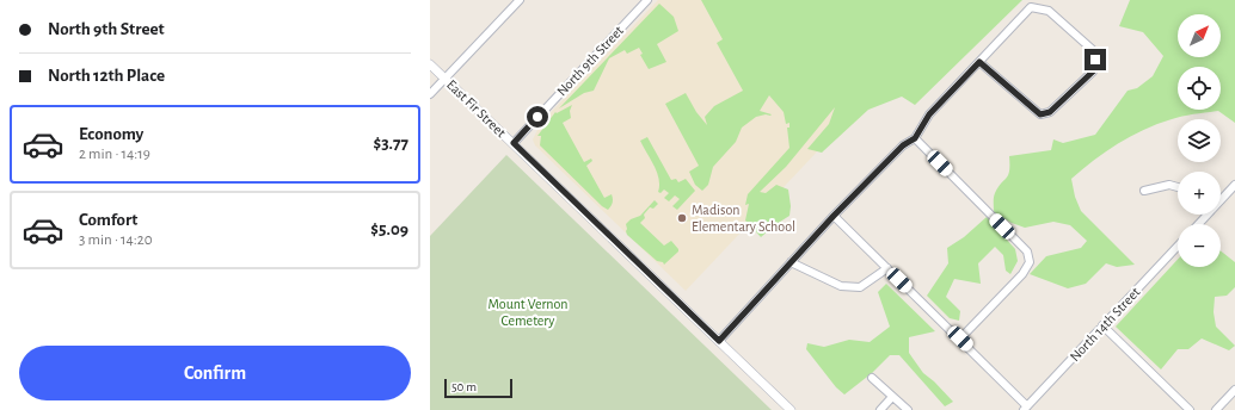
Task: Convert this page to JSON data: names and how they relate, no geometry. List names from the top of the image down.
{
  "streets": {
    "street": ["North 9th Street", "East Fir Street", "North 14th Street"]
  },
  "crossings": [
    ["North 9th Street", "East Fir Street"]
  ],
  "parks": ["Mount Vernon Cemetery"],
  "places": ["Madison Elementary School"],
  "scale_bar": "50 m",
  "north": "top right",
  "page": {
    "banner": ["North 9th Street", "North 12th Place"],
    "map_buttons": ["+", "−"],
    "list": [
      {
        "name": "Economy",
        "note": "2 min · 14:19",
        "value": "$3.77"
      },
      {
        "name": "Comfort",
        "note": "3 min · 14:20",
        "value": "$5.09"
      }
    ],
    "buttons": "Confirm",
    "scale": "50 m"
  }
}
